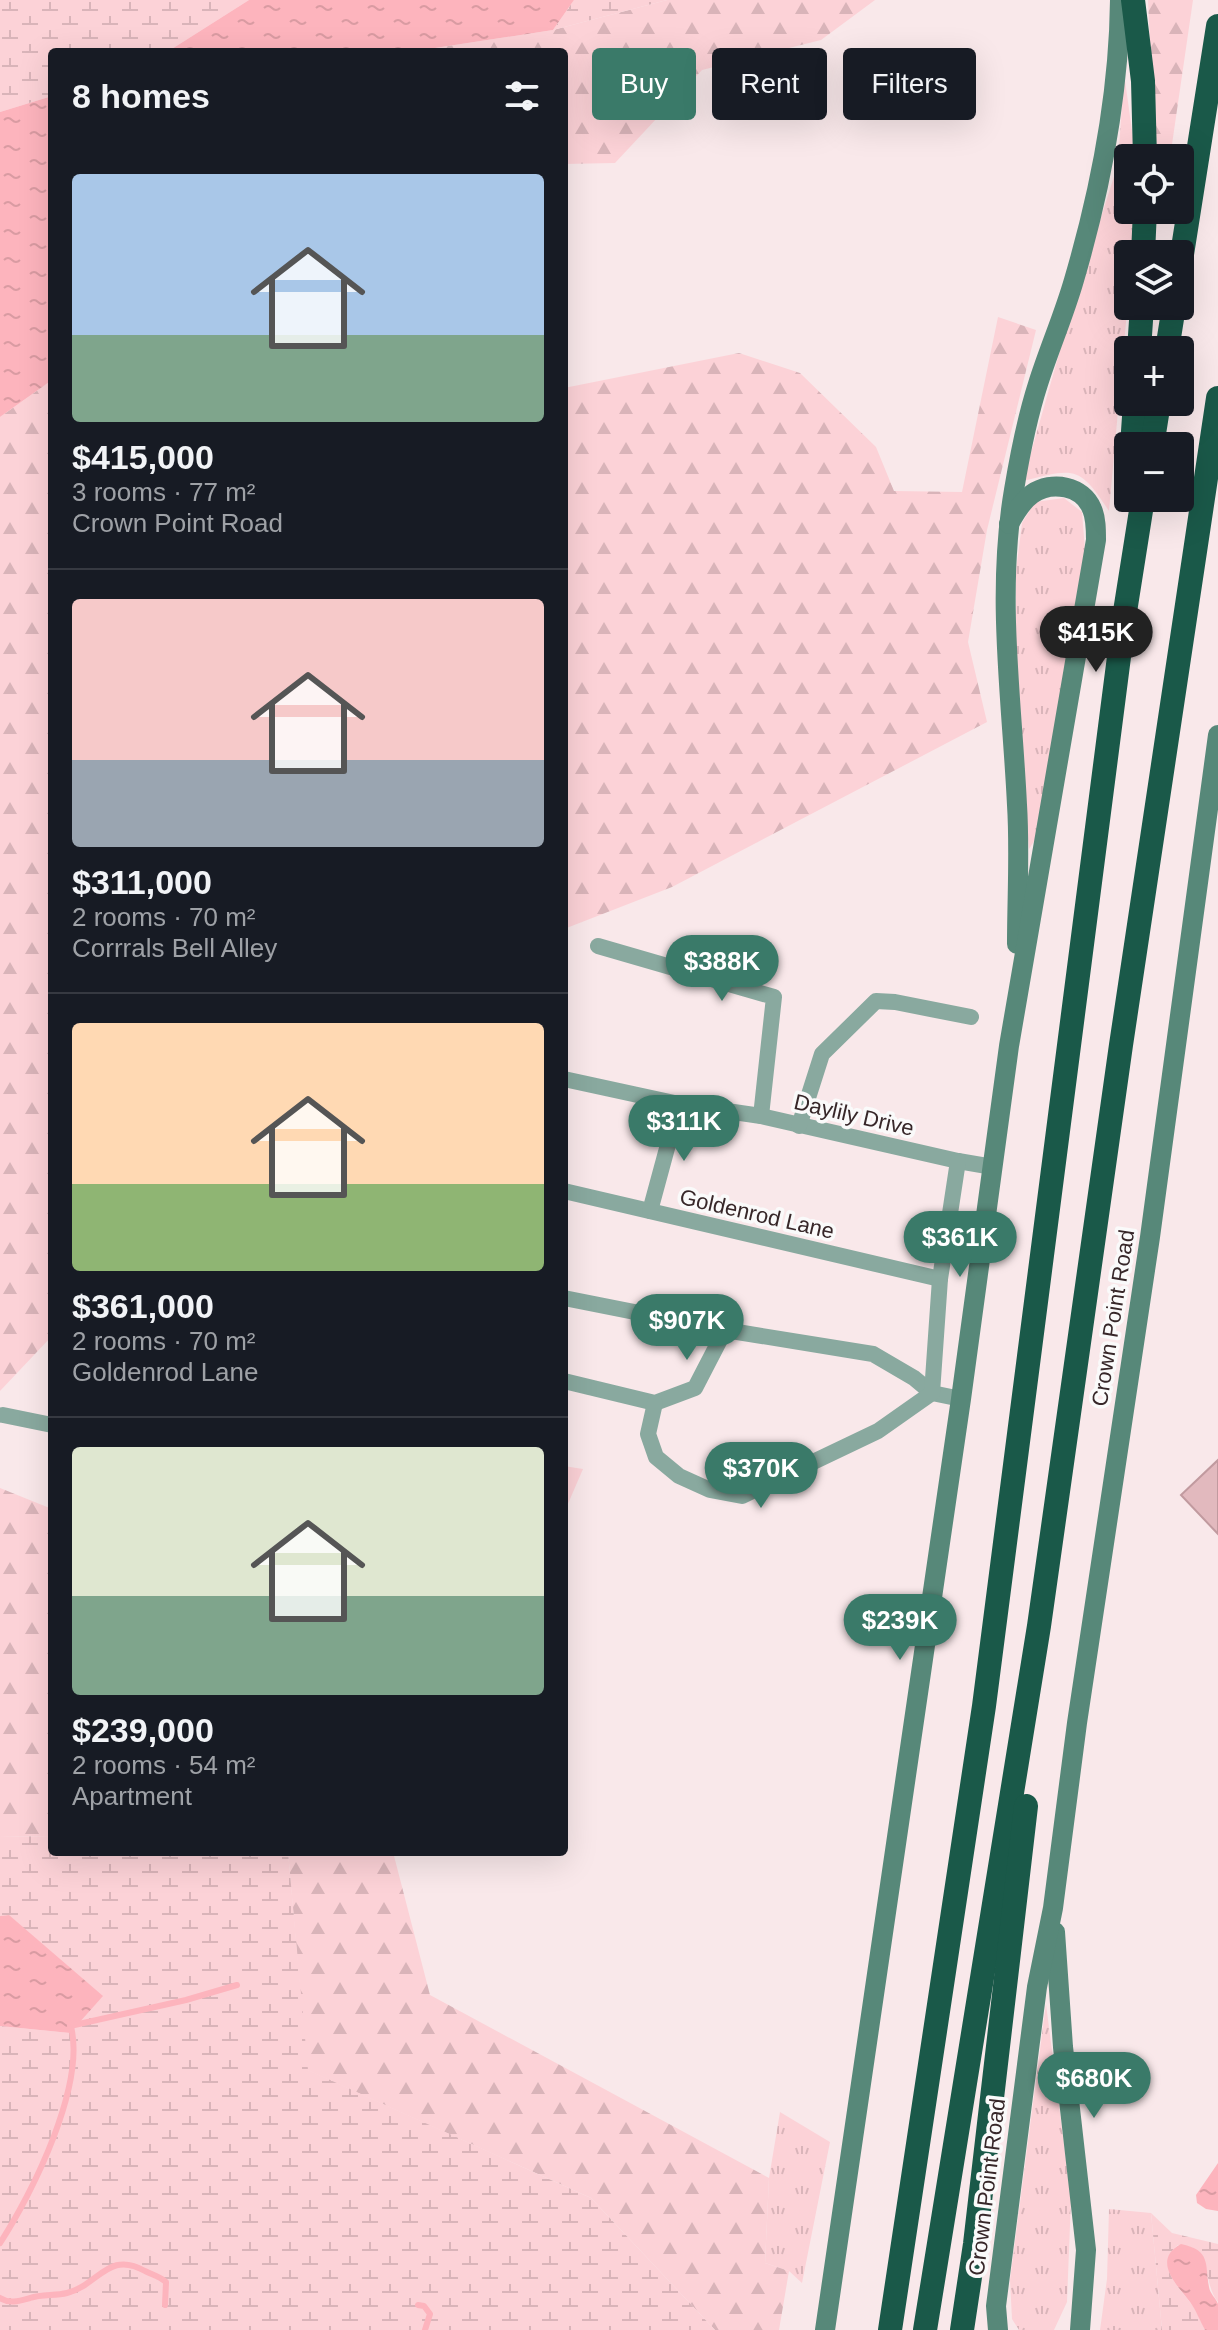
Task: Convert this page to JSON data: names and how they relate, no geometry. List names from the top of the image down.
{
  "streets": {
    "main road": ["Crown Point Road"],
    "street": ["Daylily Drive", "Goldenrod Lane"]
  },
  "page": {
    "chip": ["Buy", "Rent", "Filters"],
    "heading": "8 homes",
    "map_buttons": ["+", "−"],
    "list": [
      {
        "name": "$415,000",
        "note": "3 rooms · 77 m² · Crown Point Road"
      },
      {
        "name": "$311,000",
        "note": "2 rooms · 70 m² · Corrrals Bell Alley"
      },
      {
        "name": "$361,000",
        "note": "2 rooms · 70 m² · Goldenrod Lane"
      },
      {
        "name": "$239,000",
        "note": "2 rooms · 54 m² · Apartment"
      }
    ],
    "price": [
      "$415K",
      "$388K",
      "$311K",
      "$361K",
      "$907K",
      "$370K",
      "$239K",
      "$680K"
    ]
  }
}
